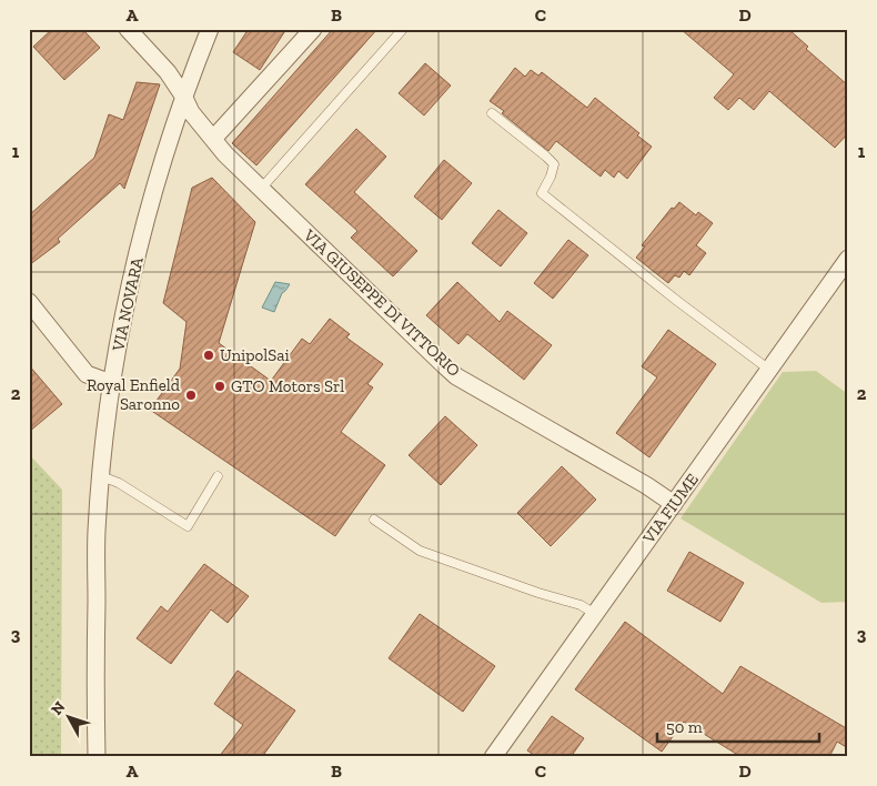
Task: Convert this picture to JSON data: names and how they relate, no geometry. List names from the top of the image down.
{
  "streets": {
    "street": ["VIA GIUSEPPE DI VITTORIO", "VIA NOVARA", "VIA FIUME"]
  },
  "crossings": [
    ["VIA GIUSEPPE DI VITTORIO", "VIA NOVARA"],
    ["VIA GIUSEPPE DI VITTORIO", "VIA FIUME"]
  ],
  "places": ["UnipolSai", "GTO Motors Srl", "Royal Enfield Saronno"],
  "scale_bar": "50 m",
  "north": "top left",
  "grid": {
    "columns": [
      "A",
      "B",
      "C",
      "D"
    ],
    "rows": ["1", "2", "3"]
  }
}
